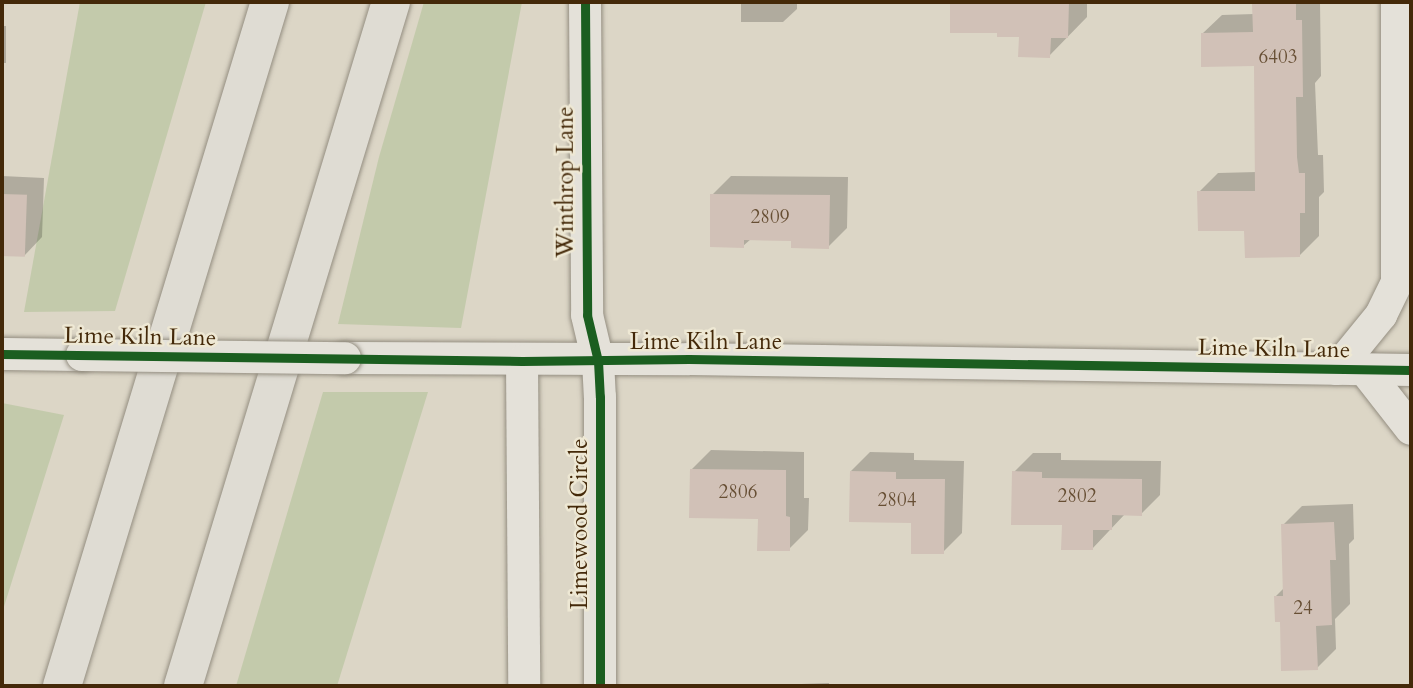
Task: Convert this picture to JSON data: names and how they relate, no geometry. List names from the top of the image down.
{
  "streets": {
    "street": ["Winthrop Lane", "Lime Kiln Lane", "Limewood Circle"]
  },
  "crossings": [
    ["Winthrop Lane", "Lime Kiln Lane"],
    ["Winthrop Lane", "Limewood Circle"],
    ["Lime Kiln Lane", "Limewood Circle"]
  ],
  "house_numbers": [
    "6403",
    "2809",
    "2806",
    "2802",
    "2804",
    "24"
  ]
}
